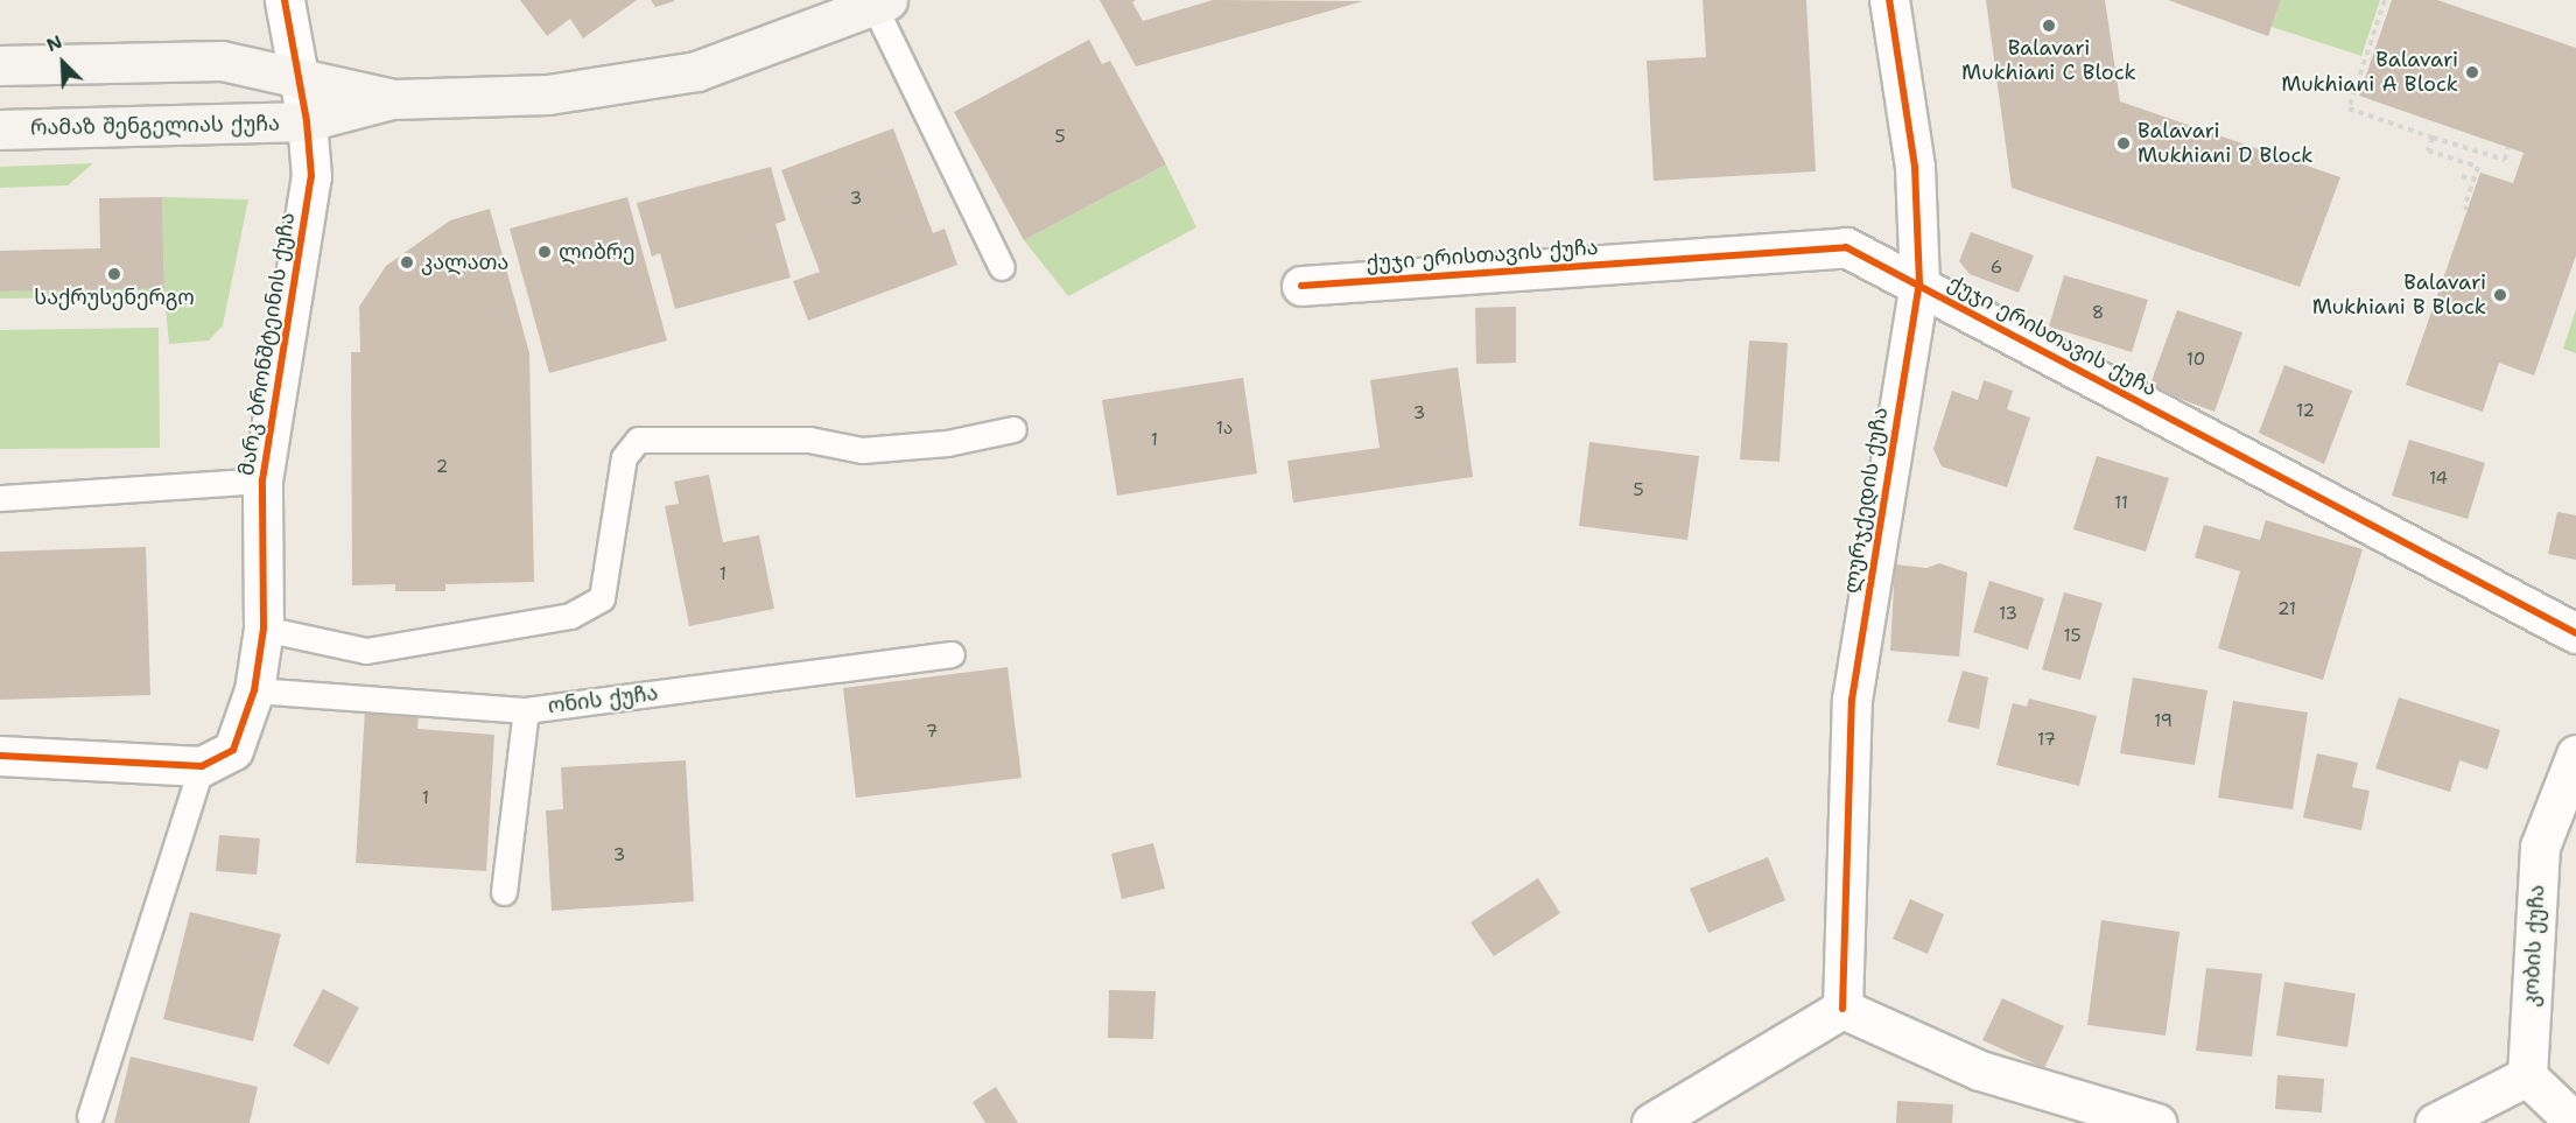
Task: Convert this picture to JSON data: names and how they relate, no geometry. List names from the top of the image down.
{
  "streets": {
    "main road": ["რამაზ შენგელიას ქუჩა"],
    "street": [
      "ქუჯი ერისთავის ქუჩა",
      "მარკ ბრონშტეინის ქუჩა",
      "ლურჯქედის ქუჩა",
      "კობის ქუჩა"
    ],
    "lane": ["ონის ქუჩა"]
  },
  "crossings": [
    ["რამაზ შენგელიას ქუჩა", "მარკ ბრონშტეინის ქუჩა"],
    ["ქუჯი ერისთავის ქუჩა", "ლურჯქედის ქუჩა"],
    ["მარკ ბრონშტეინის ქუჩა", "ონის ქუჩა"]
  ],
  "places": [
    "Balavari Mukhiani C Block",
    "Balavari Mukhiani A Block",
    "Balavari Mukhiani D Block",
    "ლიბრე",
    "კალათა",
    "საქრუსენერგო",
    "Balavari Mukhiani B Block"
  ],
  "house_numbers": [
    "5",
    "3",
    "6",
    "8",
    "10",
    "12",
    "3",
    "1ა",
    "1",
    "2",
    "14",
    "5",
    "11",
    "1",
    "21",
    "13",
    "15",
    "19",
    "7",
    "17",
    "1",
    "3"
  ],
  "north": "top left"
}
